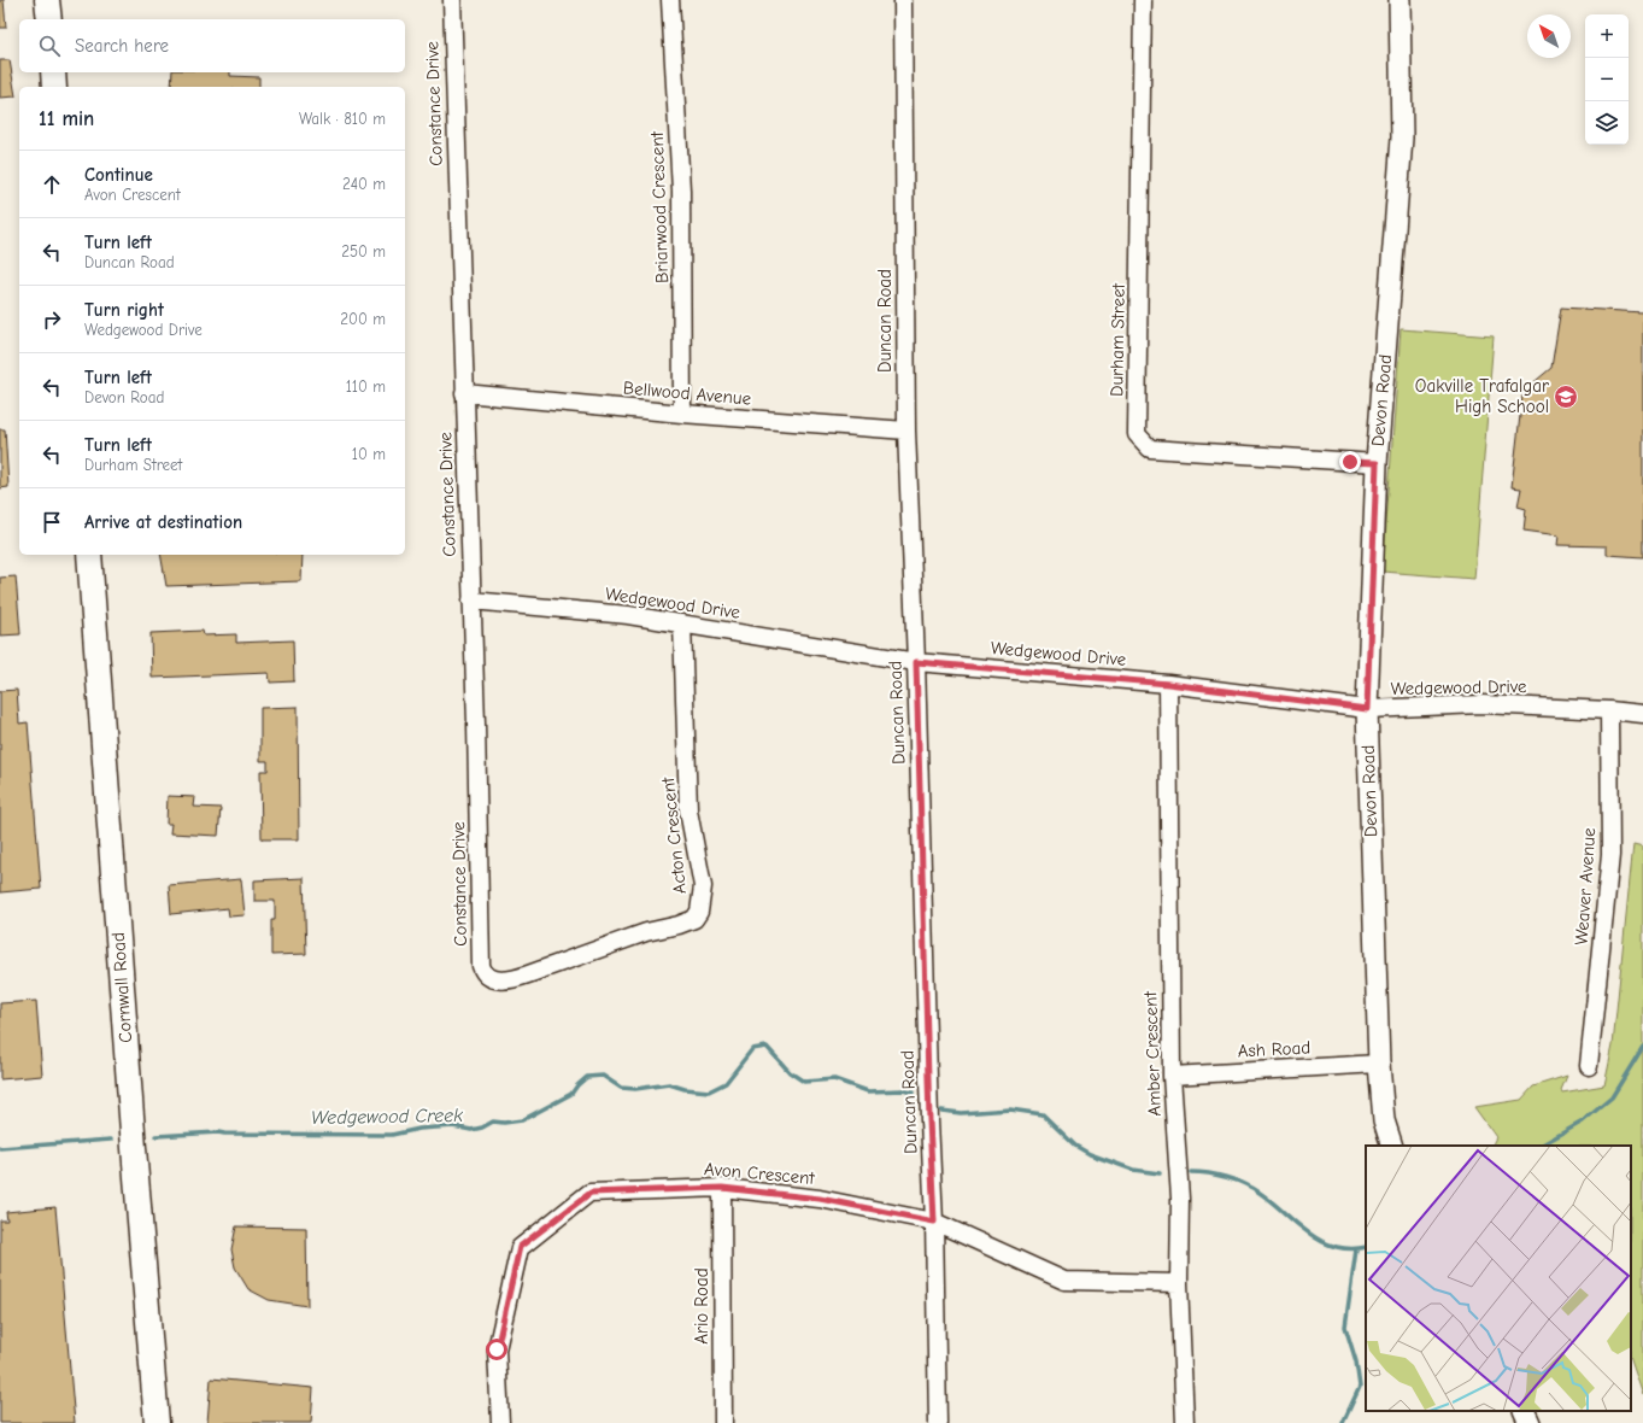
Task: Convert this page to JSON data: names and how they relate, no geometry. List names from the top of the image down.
{
  "streets": {
    "main road": ["Cornwall Road"],
    "street": [
      "Constance Drive",
      "Briarwood Crescent",
      "Duncan Road",
      "Durham Street",
      "Bellwood Avenue",
      "Devon Road",
      "Wedgewood Drive",
      "Acton Crescent",
      "Weaver Avenue",
      "Ash Road",
      "Amber Crescent",
      "Avon Crescent",
      "Ario Road"
    ]
  },
  "crossings": [
    ["Constance Drive", "Bellwood Avenue"],
    ["Constance Drive", "Wedgewood Drive"],
    ["Constance Drive", "Acton Crescent"],
    ["Briarwood Crescent", "Bellwood Avenue"],
    ["Duncan Road", "Bellwood Avenue"],
    ["Duncan Road", "Wedgewood Drive"],
    ["Duncan Road", "Avon Crescent"],
    ["Durham Street", "Devon Road"],
    ["Devon Road", "Wedgewood Drive"],
    ["Devon Road", "Ash Road"],
    ["Wedgewood Drive", "Acton Crescent"],
    ["Wedgewood Drive", "Weaver Avenue"],
    ["Wedgewood Drive", "Amber Crescent"],
    ["Ash Road", "Amber Crescent"],
    ["Amber Crescent", "Avon Crescent"],
    ["Avon Crescent", "Ario Road"]
  ],
  "water": ["Wedgewood Creek"],
  "places": {
    "school or university": ["Oakville Trafalgar High School"]
  },
  "north": "top left",
  "page": {
    "map_buttons": ["+", "−"],
    "search": "Search here",
    "heading": ["11 min", "Walk · 810 m"],
    "list": [
      ["Continue", "Avon Crescent", "240 m"],
      ["Turn left", "Duncan Road", "250 m"],
      ["Turn right", "Wedgewood Drive", "200 m"],
      ["Turn left", "Devon Road", "110 m"],
      ["Turn left", "Durham Street", "10 m"],
      "Arrive at destination"
    ]
  }
}
